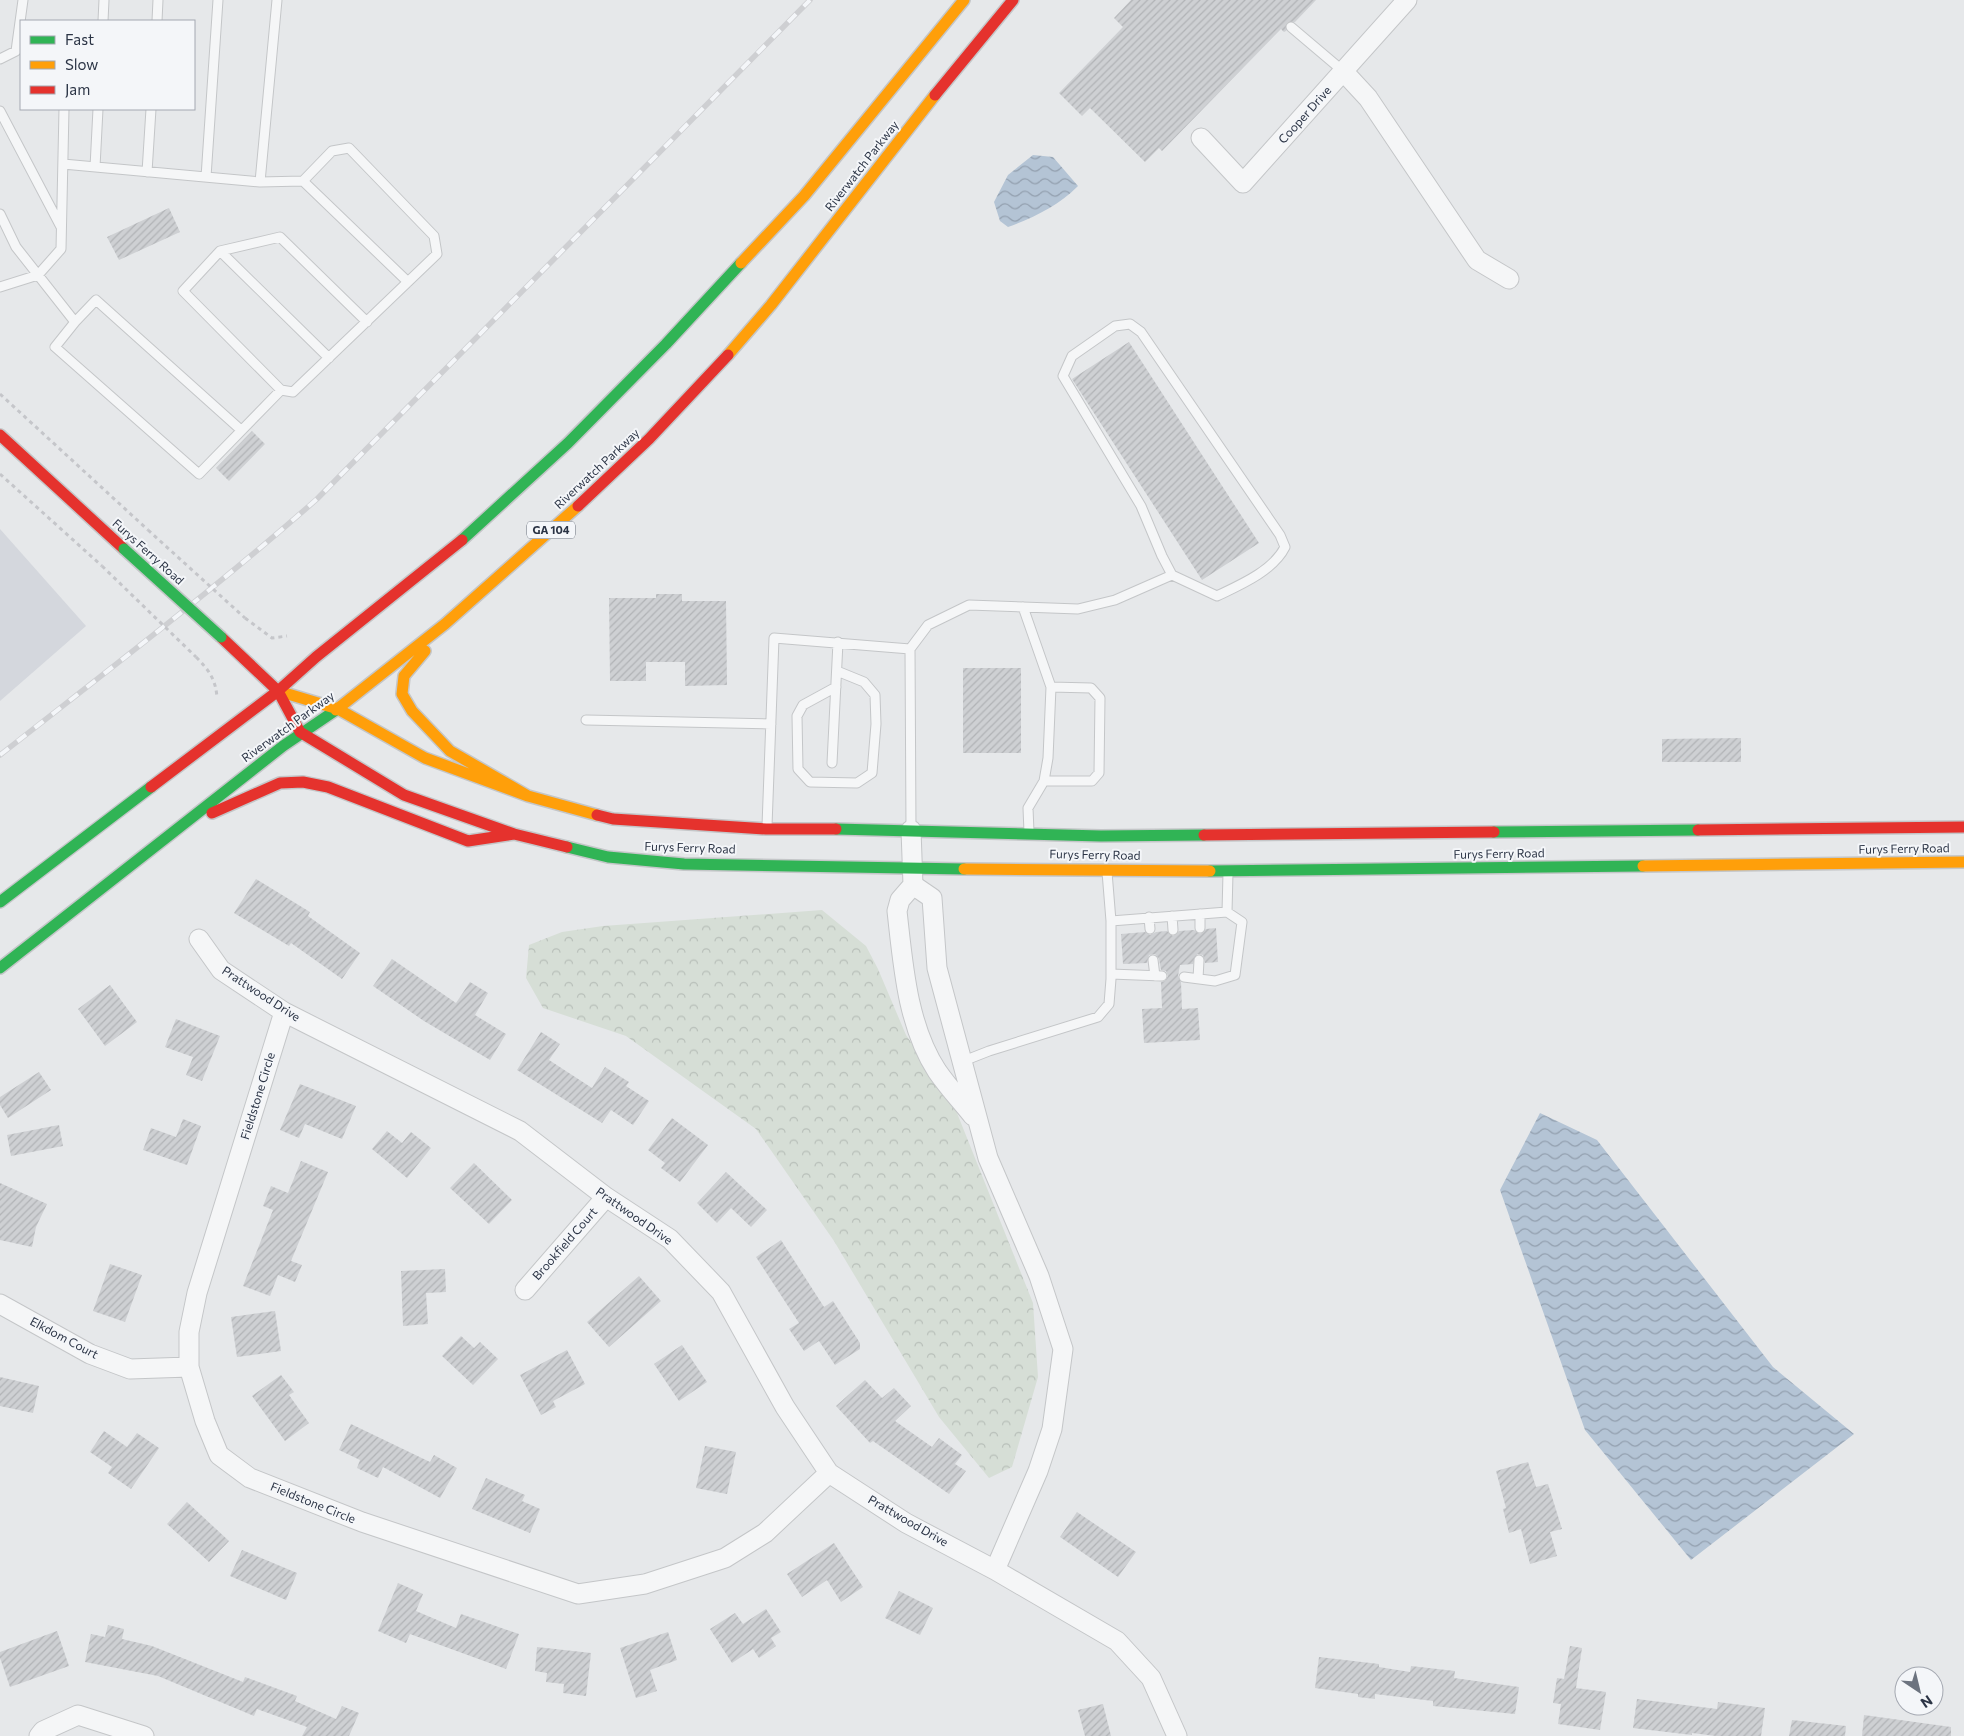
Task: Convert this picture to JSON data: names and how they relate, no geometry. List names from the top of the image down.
{
  "streets": {
    "main road": ["Riverwatch Parkway", "GA 104", "Furys Ferry Road"],
    "street": [
      "Cooper Drive",
      "Prattwood Drive",
      "Fieldstone Circle",
      "Brookfield Court",
      "Elkdom Court"
    ]
  },
  "crossings": [
    ["Riverwatch Parkway", "Furys Ferry Road"],
    ["Prattwood Drive", "Fieldstone Circle"],
    ["Prattwood Drive", "Brookfield Court"],
    ["Fieldstone Circle", "Elkdom Court"]
  ],
  "legend": ["Fast", "Slow", "Jam"],
  "north": "bottom right"
}
